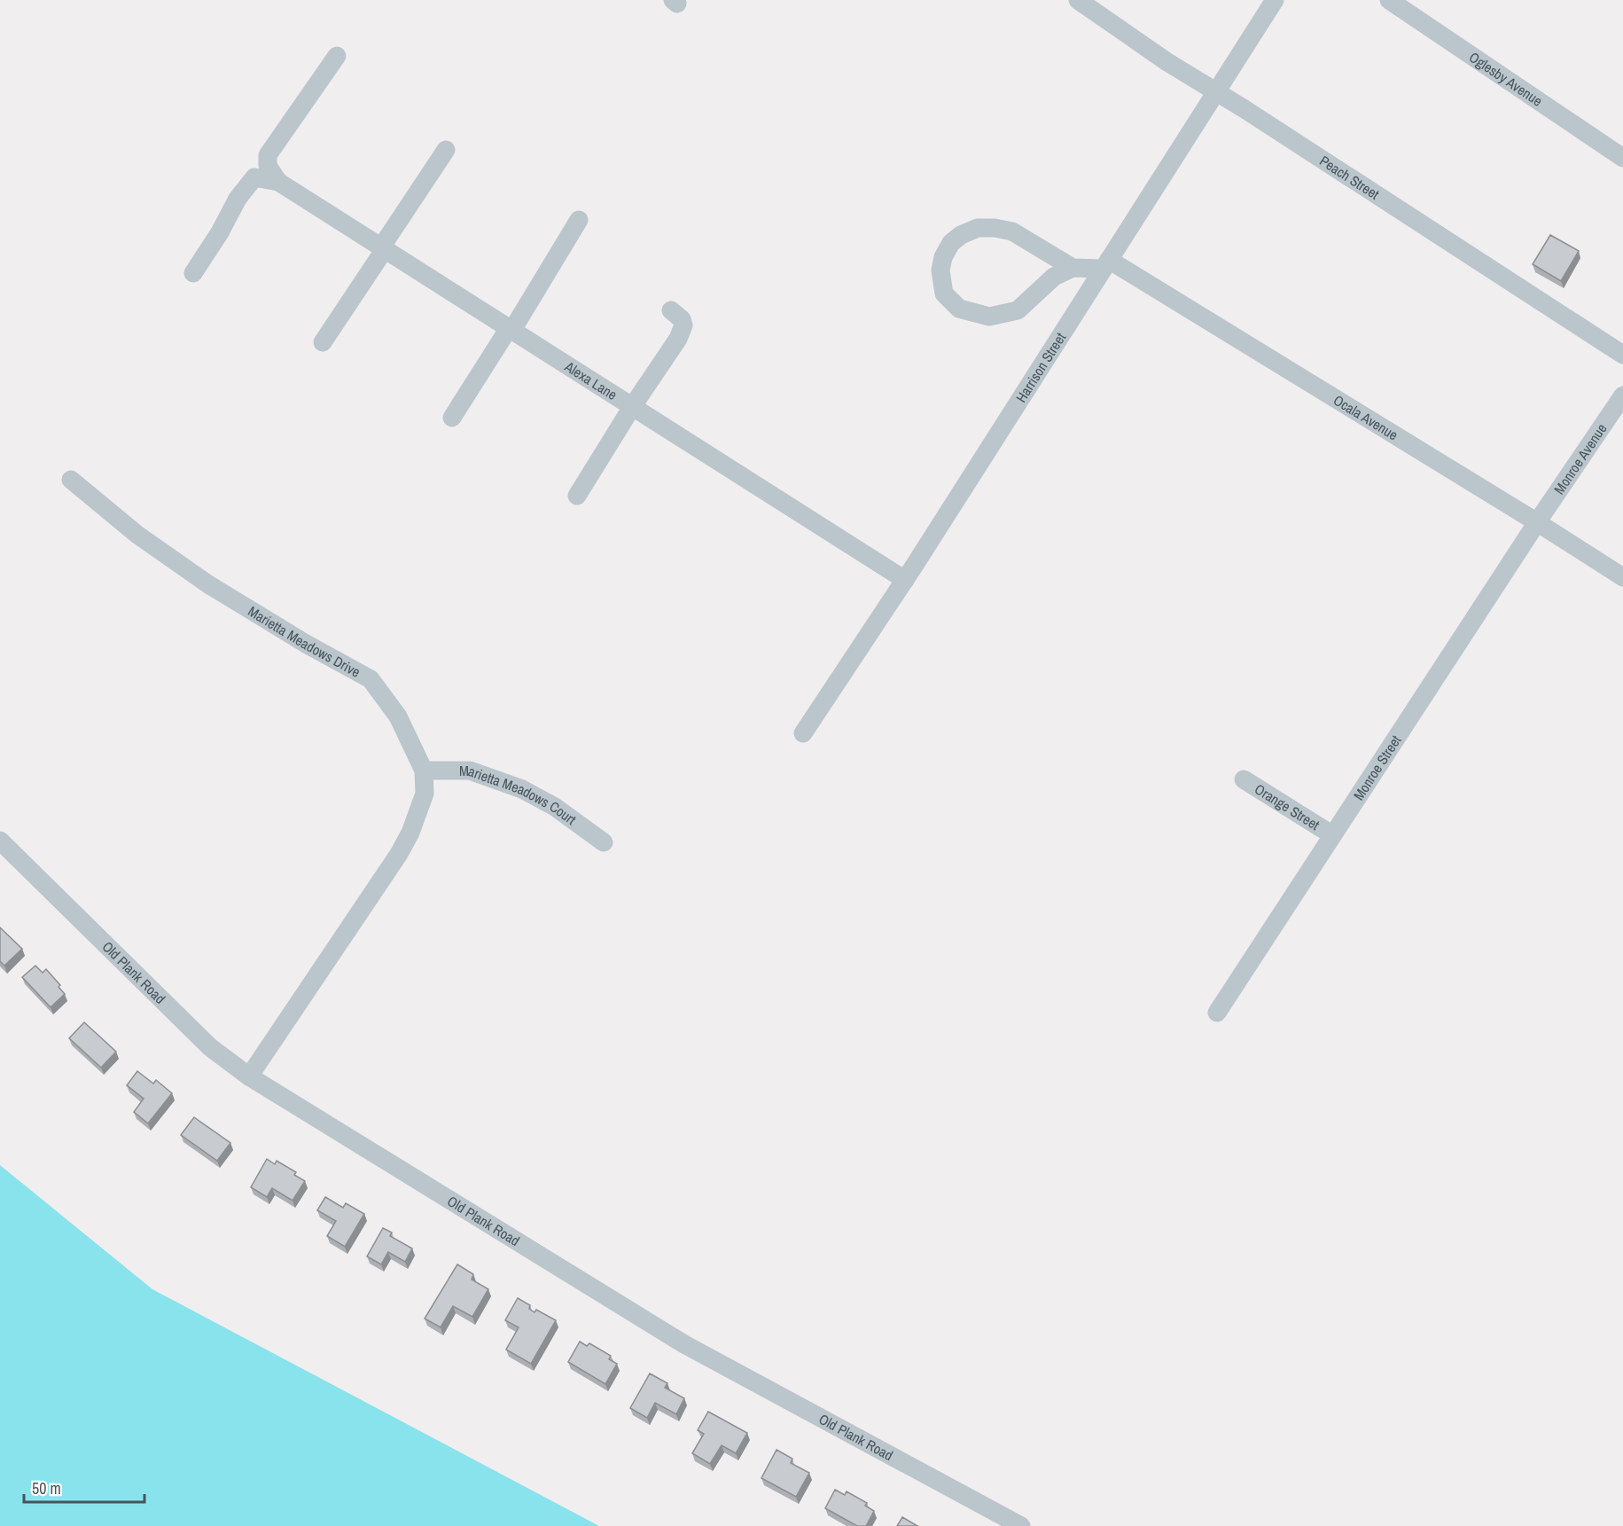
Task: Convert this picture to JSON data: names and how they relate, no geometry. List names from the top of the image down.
{
  "streets": {
    "street": [
      "Oglesby Avenue",
      "Peach Street",
      "Harrison Street",
      "Alexa Lane",
      "Ocala Avenue",
      "Monroe Avenue",
      "Marietta Meadows Drive",
      "Monroe Street",
      "Marietta Meadows Court",
      "Orange Street",
      "Old Plank Road"
    ]
  },
  "crossings": [
    ["Peach Street", "Harrison Street"],
    ["Harrison Street", "Alexa Lane"],
    ["Harrison Street", "Ocala Avenue"],
    ["Ocala Avenue", "Monroe Avenue"],
    ["Ocala Avenue", "Monroe Street"],
    ["Monroe Avenue", "Monroe Street"],
    ["Marietta Meadows Drive", "Marietta Meadows Court"],
    ["Marietta Meadows Drive", "Old Plank Road"],
    ["Monroe Street", "Orange Street"]
  ],
  "scale_bar": "50 m"
}
